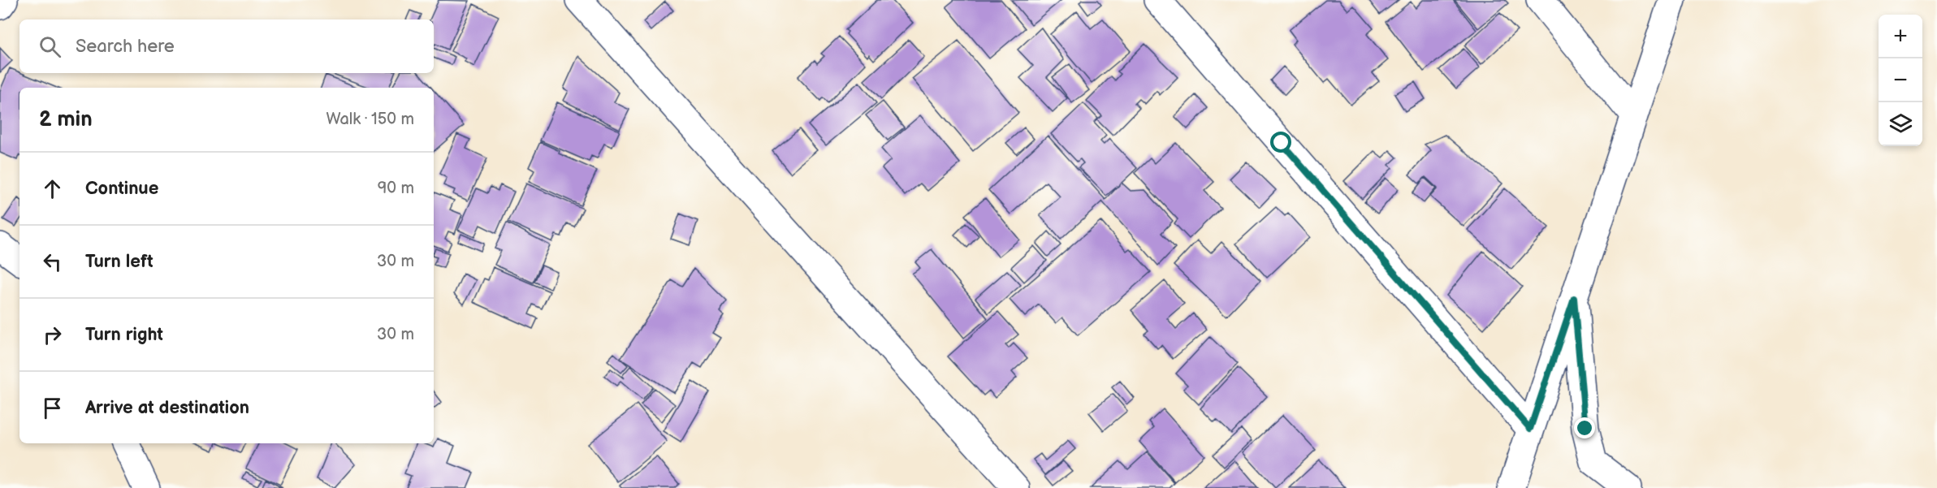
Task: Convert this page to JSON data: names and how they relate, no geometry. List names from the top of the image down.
{
  "page": {
    "map_buttons": ["+", "−"],
    "search": "Search here",
    "heading": ["2 min", "Walk · 150 m"],
    "list": [
      ["Continue", "90 m"],
      ["Turn left", "30 m"],
      ["Turn right", "30 m"],
      "Arrive at destination"
    ]
  }
}
